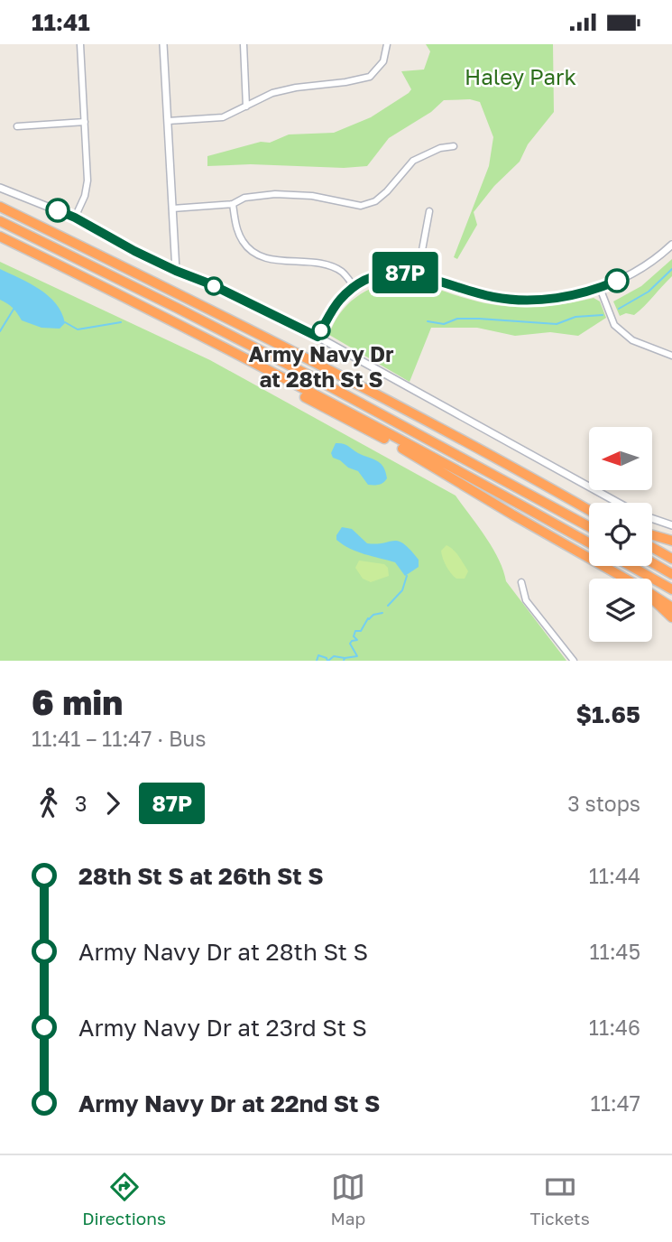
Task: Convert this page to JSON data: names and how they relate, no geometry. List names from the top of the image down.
{
  "parks": ["Haley Park"],
  "places": ["Army Navy Dr at 28th St S"],
  "lines": ["bus line 87P"],
  "north": "left",
  "page": {
    "status": "11:41",
    "on_map": "87P",
    "heading": ["6 min", "11:41 – 11:47 · Bus", "$1.65"],
    "legs": ["3", "87P", "3 stops"],
    "list": [
      {
        "name": "28th St S at 26th St S",
        "value": "11:44"
      },
      {
        "name": "Army Navy Dr at 28th St S",
        "value": "11:45"
      },
      {
        "name": "Army Navy Dr at 23rd St S",
        "value": "11:46"
      },
      {
        "name": "Army Navy Dr at 22nd St S",
        "value": "11:47"
      }
    ],
    "tabs": ["Directions", "Map", "Tickets"]
  }
}
